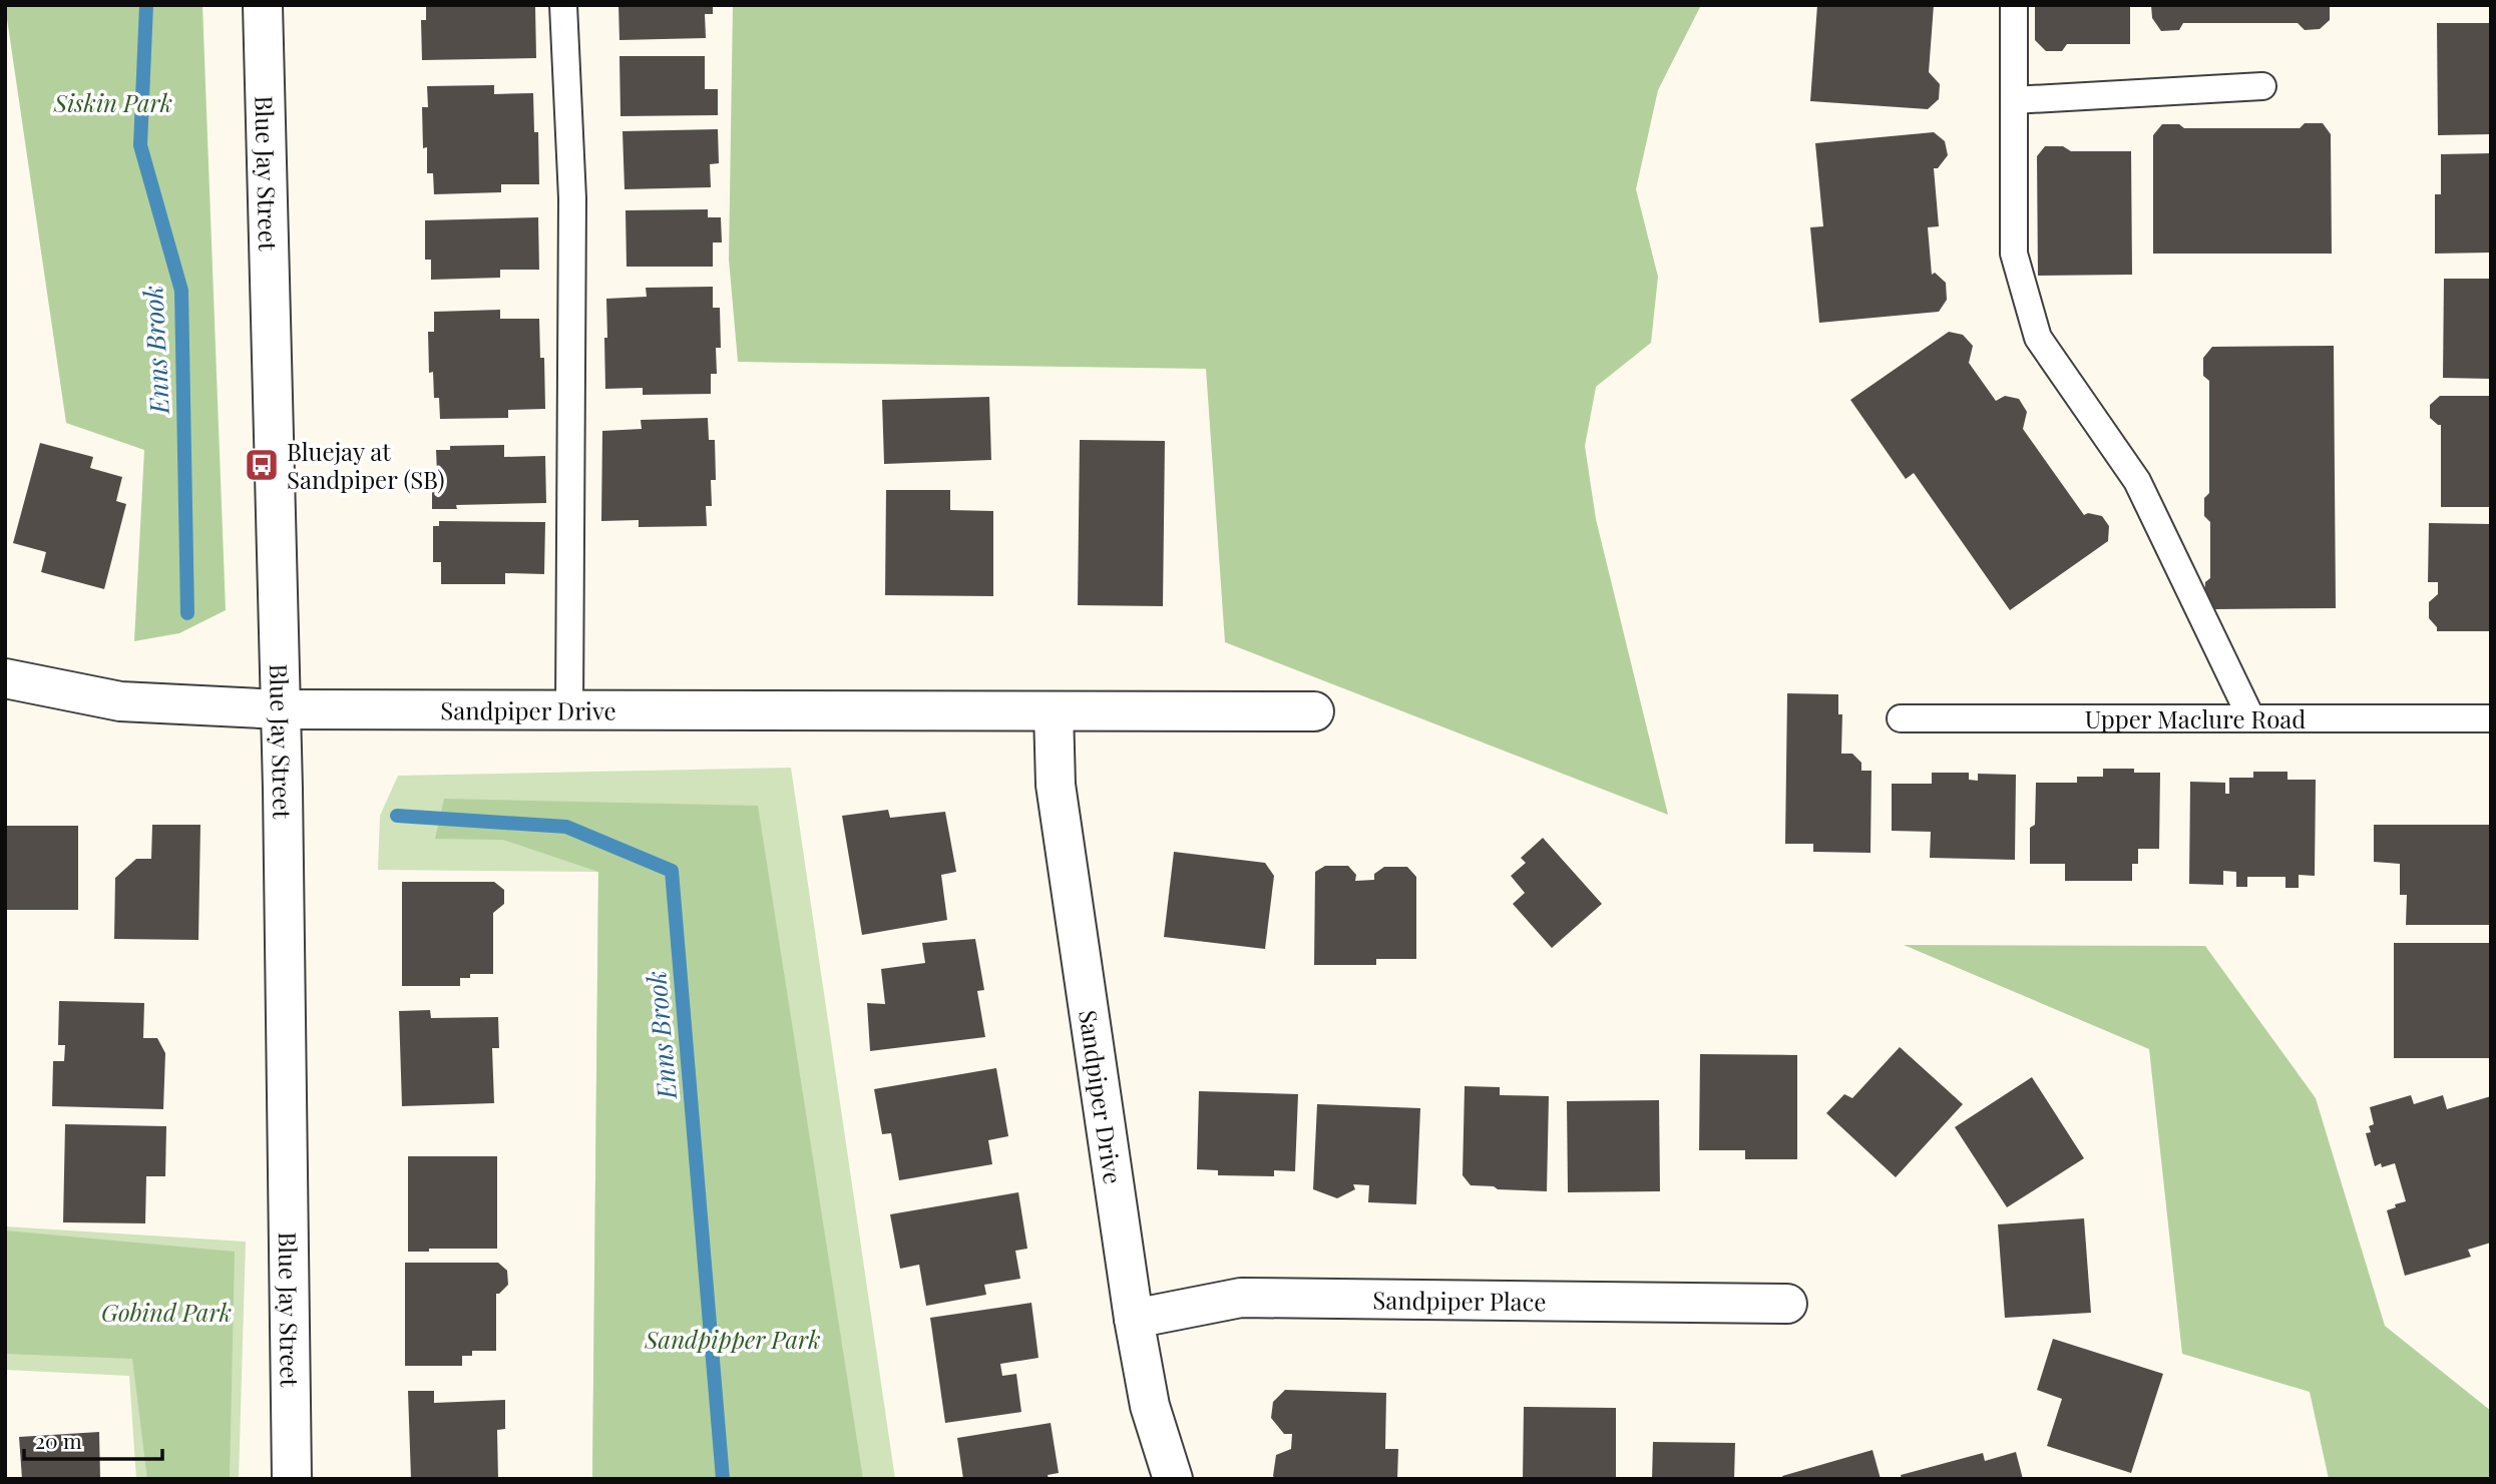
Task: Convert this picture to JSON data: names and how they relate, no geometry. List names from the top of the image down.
{
  "streets": {
    "street": ["Blue Jay Street", "Sandpiper Drive", "Sandpiper Place"],
    "lane": ["Upper Maclure Road"]
  },
  "crossings": [
    ["Blue Jay Street", "Sandpiper Drive"],
    ["Sandpiper Drive", "Sandpiper Place"]
  ],
  "water": ["Enns Brook"],
  "parks": ["Siskin Park", "Gobind Park", "Sandpipper Park"],
  "places": {
    "bus stop": ["Bluejay at Sandpiper (SB)"]
  },
  "scale_bar": "20 m"
}
